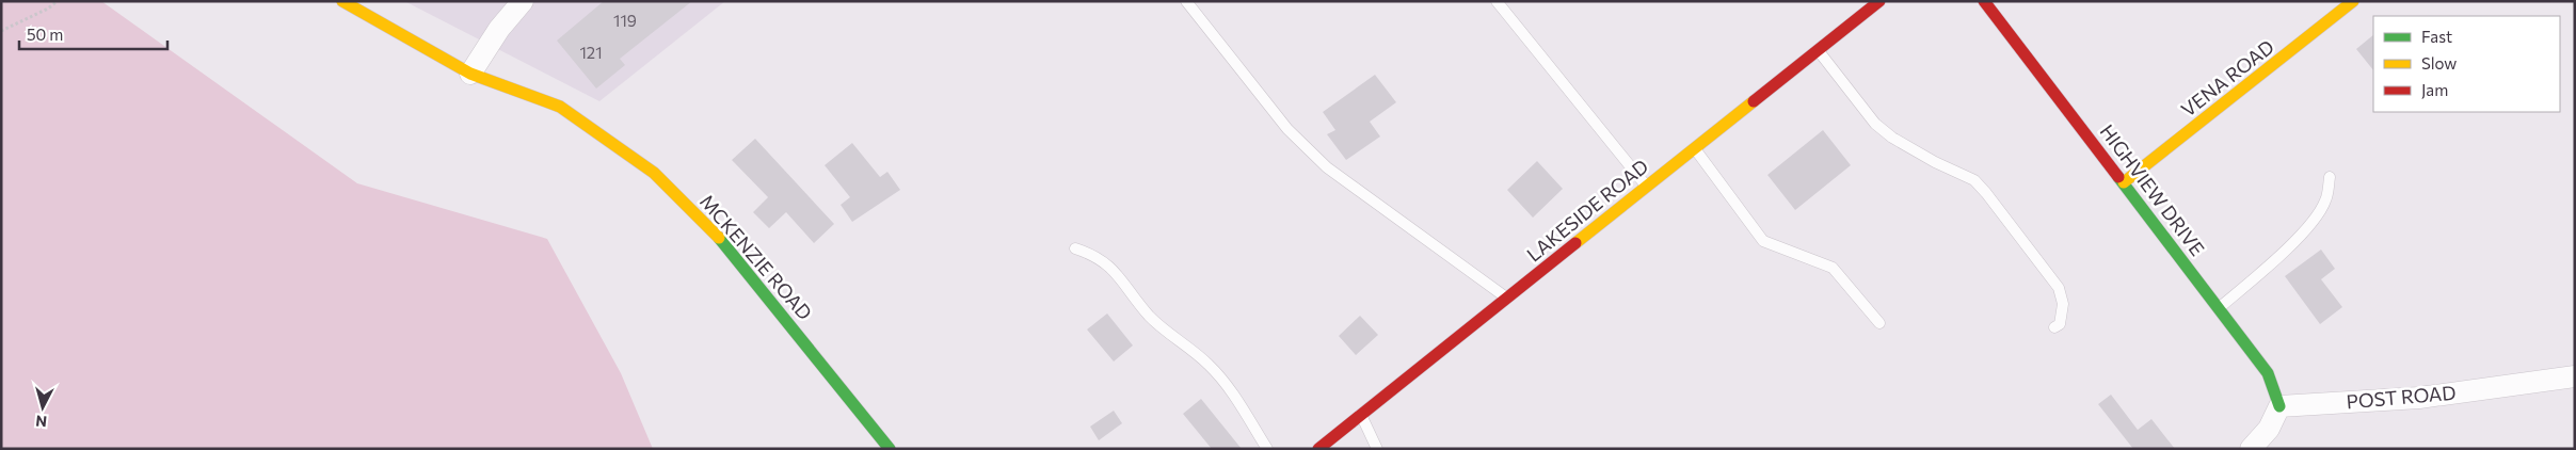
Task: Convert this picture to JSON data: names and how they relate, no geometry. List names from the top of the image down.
{
  "streets": {
    "street": [
      "VENA ROAD",
      "HIGHVIEW DRIVE",
      "LAKESIDE ROAD",
      "MCKENZIE ROAD",
      "POST ROAD"
    ]
  },
  "crossings": [
    ["VENA ROAD", "HIGHVIEW DRIVE"],
    ["HIGHVIEW DRIVE", "POST ROAD"]
  ],
  "house_numbers": ["119", "121"],
  "legend": ["Fast", "Slow", "Jam"],
  "scale_bar": "50 m",
  "north": "bottom"
}
